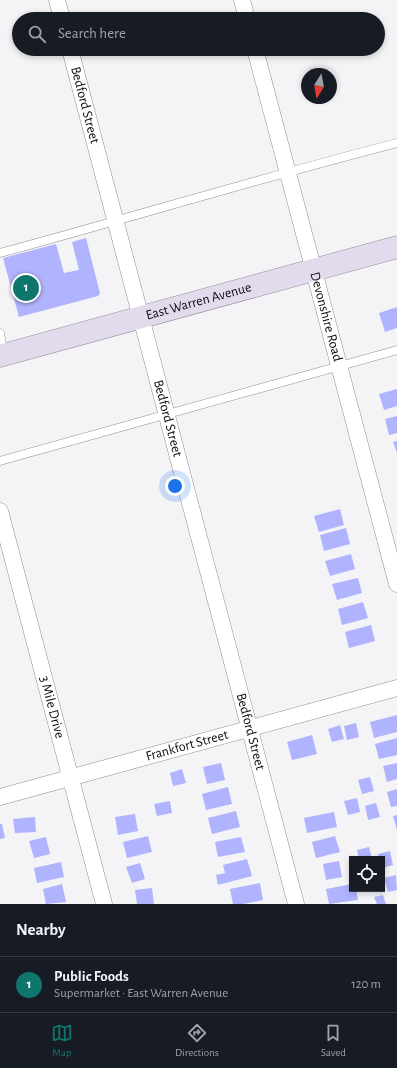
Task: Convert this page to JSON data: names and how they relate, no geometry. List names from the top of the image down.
{
  "streets": {
    "main road": ["East Warren Avenue"],
    "street": [
      "Bedford Street",
      "Devonshire Road",
      "3 Mile Drive",
      "Frankfort Street"
    ]
  },
  "crossings": [
    ["Bedford Street", "East Warren Avenue"],
    ["Bedford Street", "Frankfort Street"],
    ["East Warren Avenue", "Devonshire Road"],
    ["3 Mile Drive", "Frankfort Street"]
  ],
  "north": "bottom",
  "page": {
    "search": "Search here",
    "pins": "1",
    "heading": "Nearby",
    "list": [
      {
        "mark": "1",
        "name": "Public Foods",
        "note": "Supermarket · East Warren Avenue",
        "value": "120 m"
      }
    ],
    "nav": ["Map", "Directions", "Saved"]
  }
}
